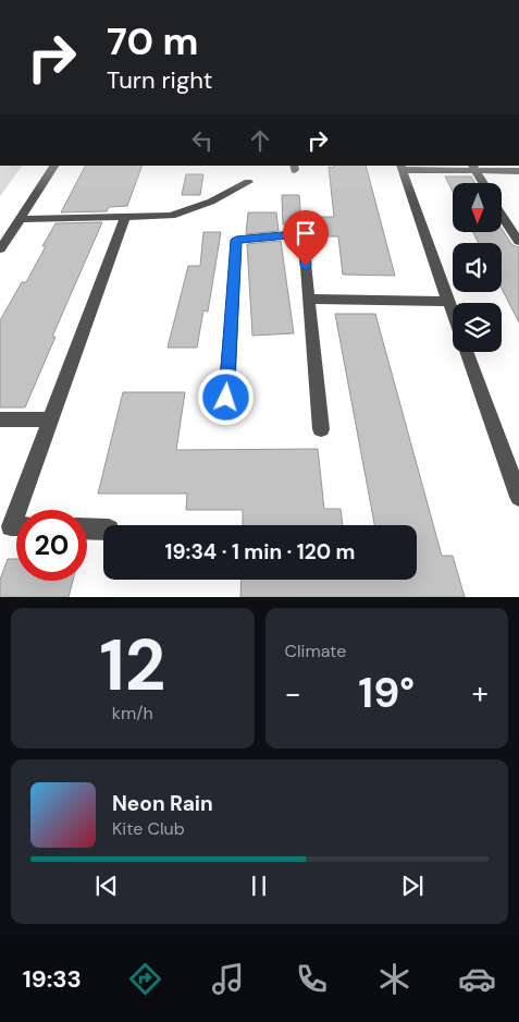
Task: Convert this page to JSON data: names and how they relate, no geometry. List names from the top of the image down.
{
  "north": "bottom",
  "page": {
    "turn": ["70 m", "Turn right"],
    "limit": "20",
    "trip": "19:34 · 1 min · 120 m",
    "tile": [
      ["12", "km/h"],
      "Climate"
    ],
    "heat": ["−", "19°", "+"],
    "song": ["Neon Rain", "Kite Club"],
    "tabs": "19:33"
  }
}
